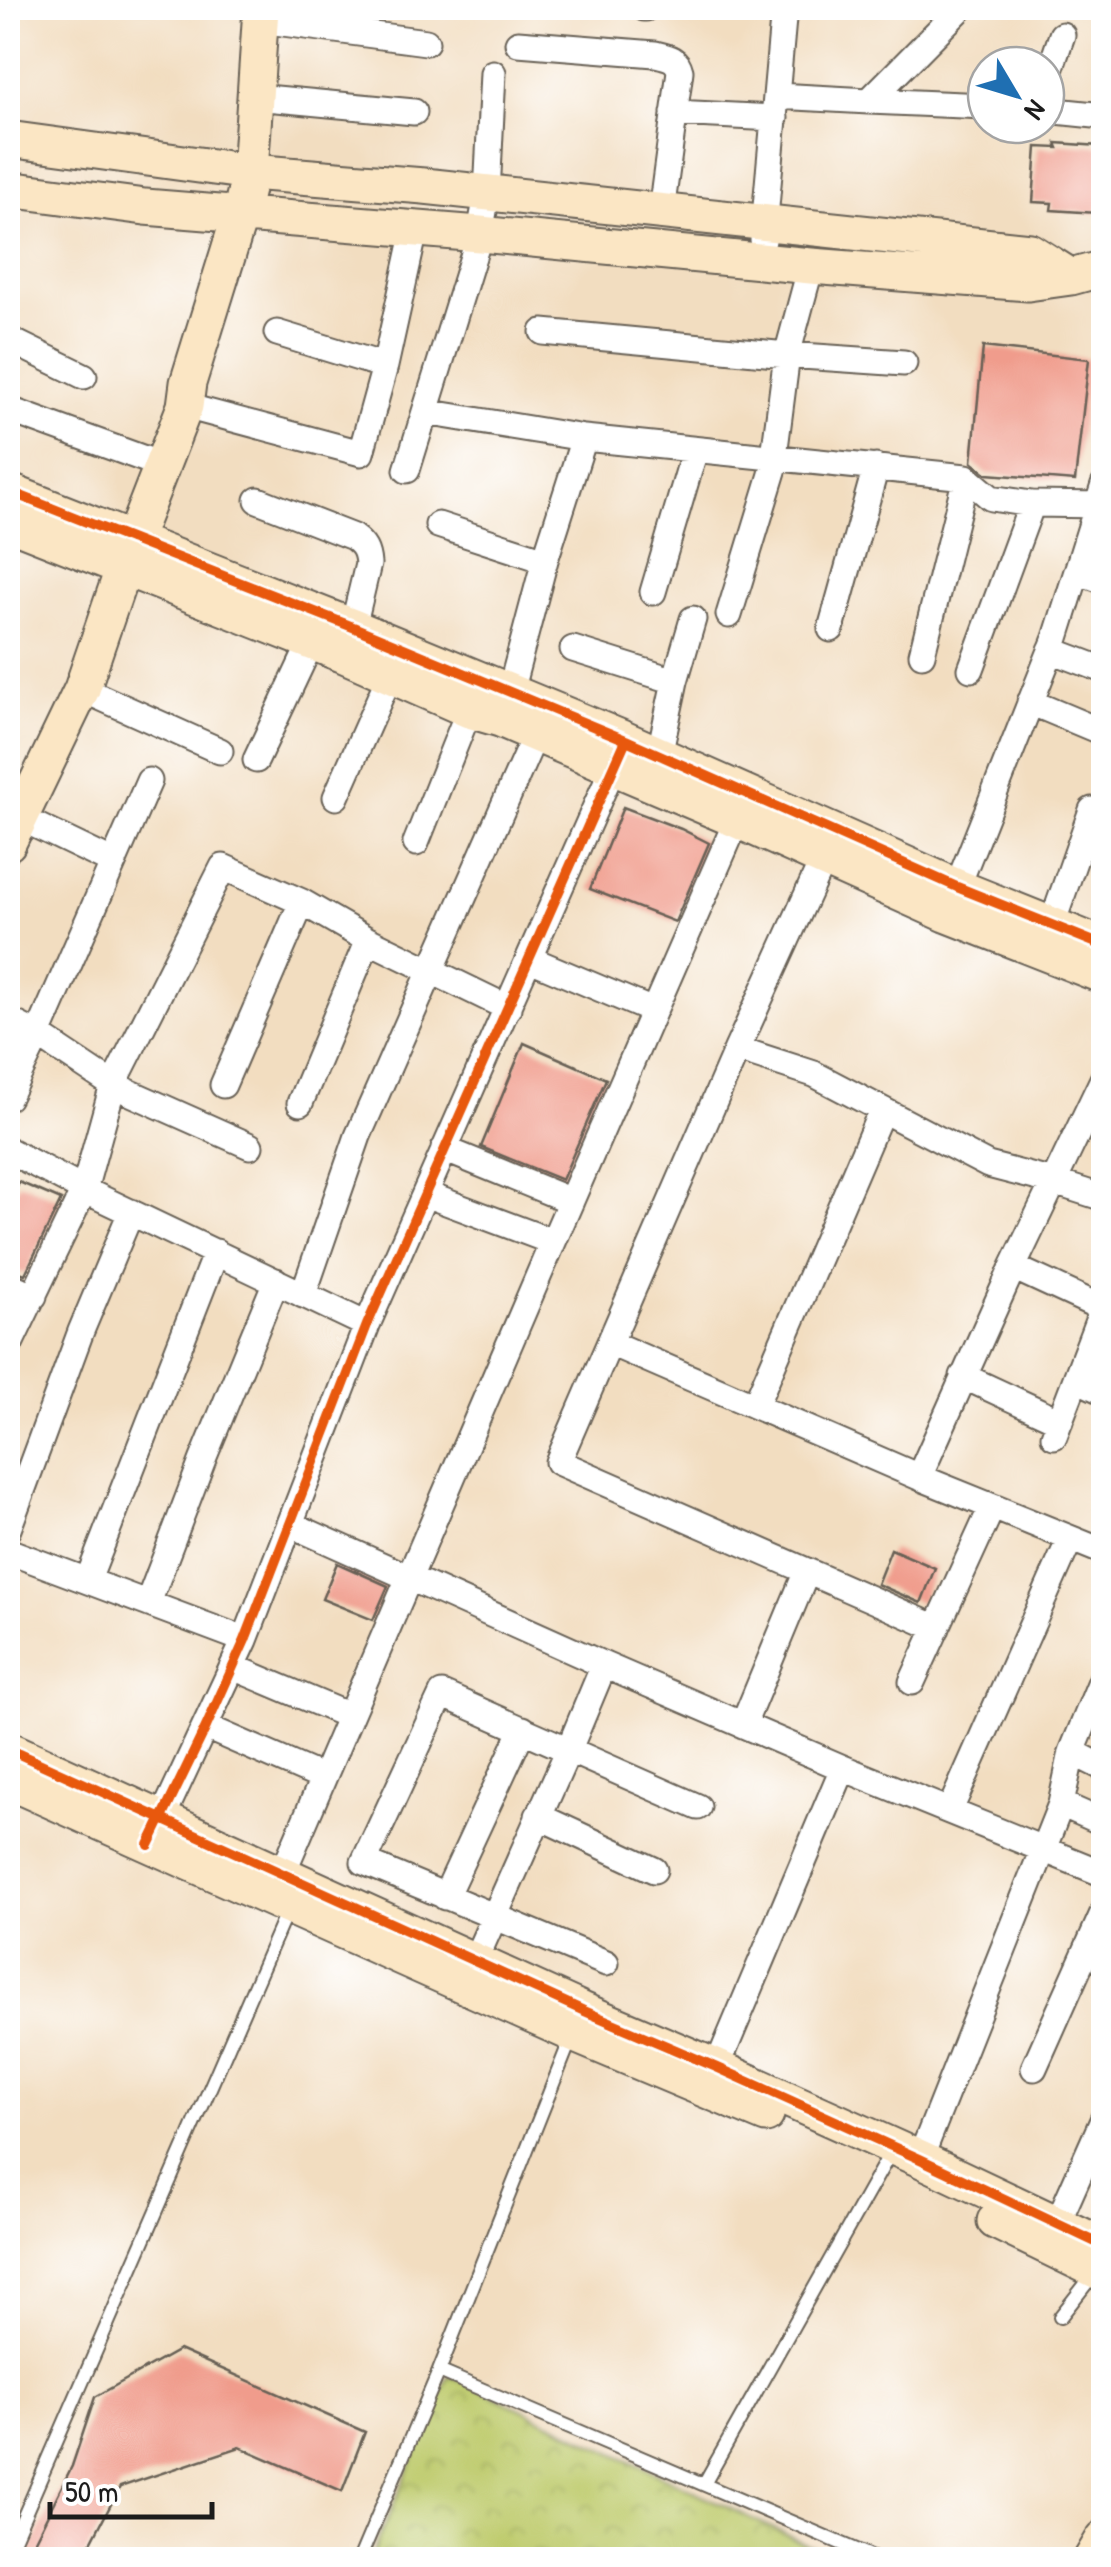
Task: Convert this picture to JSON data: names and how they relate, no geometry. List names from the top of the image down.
{
  "scale_bar": "50 m",
  "north": "bottom right"
}
